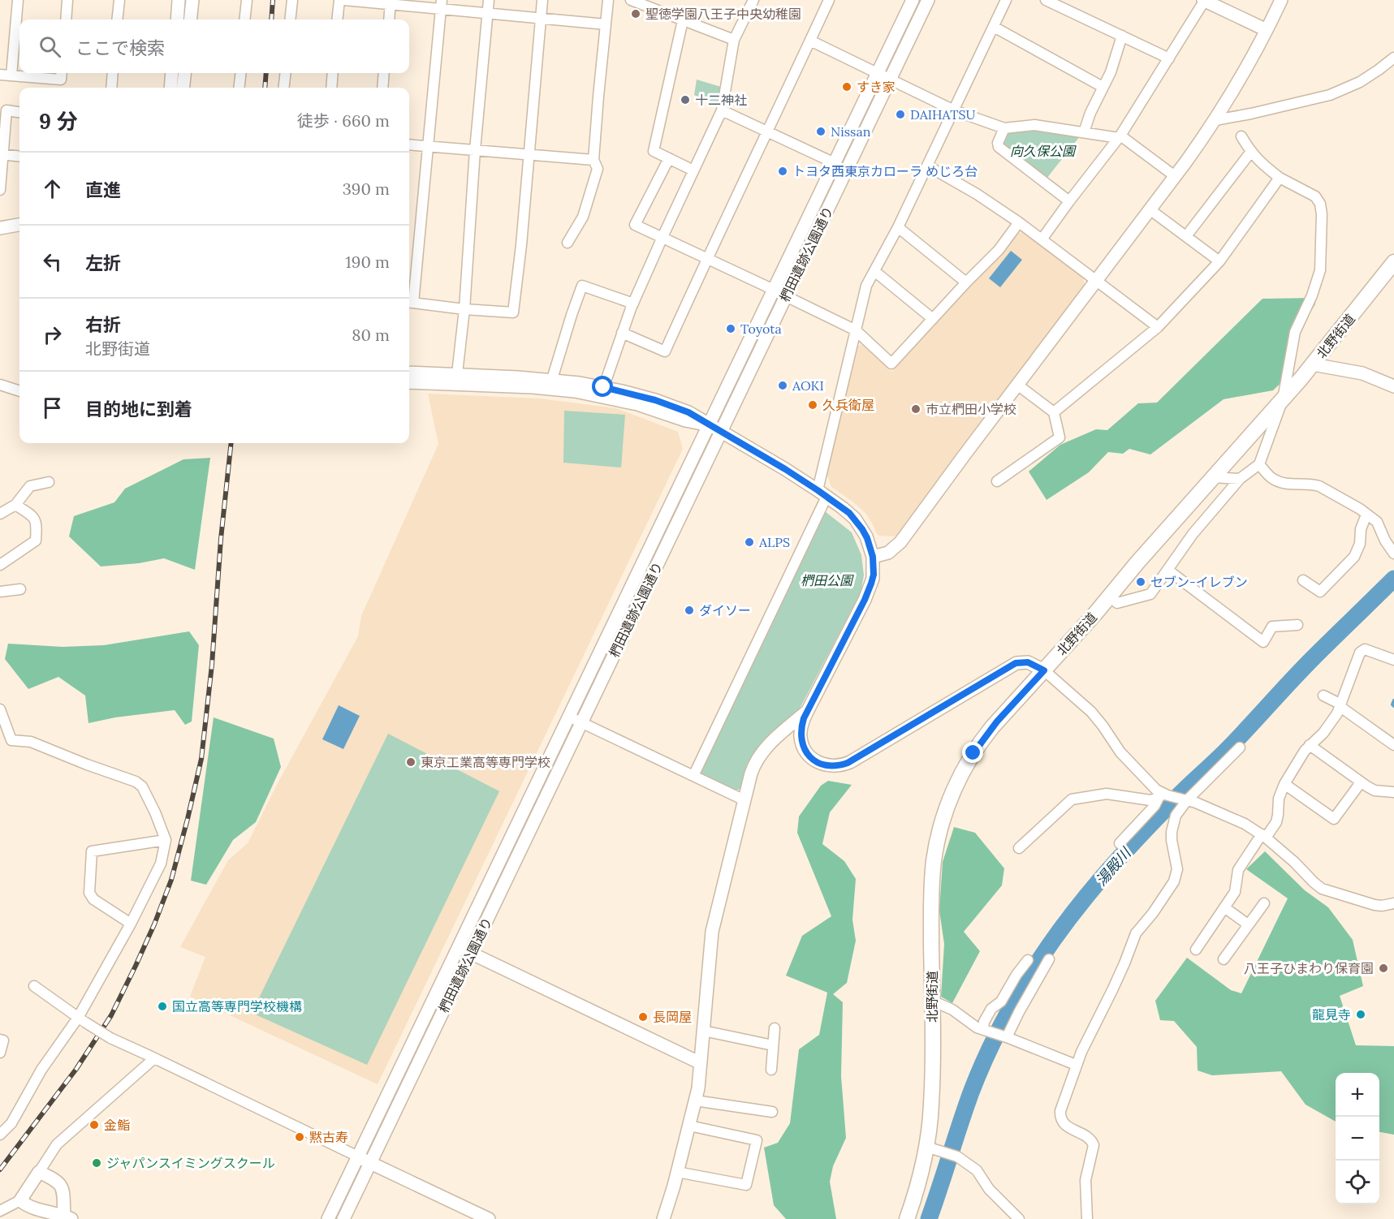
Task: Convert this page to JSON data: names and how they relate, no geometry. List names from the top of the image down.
{
  "streets": {
    "main road": ["北野街道"],
    "street": ["椚田遺跡公園通り"]
  },
  "water": ["湯殿川"],
  "parks": ["向久保公園", "椚田公園"],
  "places": [
    "聖徳学園八王子中央幼稚園",
    "すき家",
    "十二神社",
    "DAIHATSU",
    "Nissan",
    "トヨタ西東京カローラ めじろ台",
    "Toyota",
    "AOKI",
    "久兵衛屋",
    "市立椚田小学校",
    "ALPS",
    "セブン-イレブン",
    "ダイソー",
    "東京工業高等専門学校",
    "八王子ひまわり保育園",
    "国立高等専門学校機構",
    "龍見寺",
    "長岡屋",
    "金鮨",
    "黙古寿",
    "ジャパンスイミングスクール"
  ],
  "page": {
    "search": "ここで検索",
    "heading": ["9 分", "徒歩 · 660 m"],
    "list": [
      ["直進", "390 m"],
      ["左折", "190 m"],
      ["右折", "北野街道", "80 m"],
      "目的地に到着"
    ],
    "map_buttons": ["+", "−"]
  }
}
